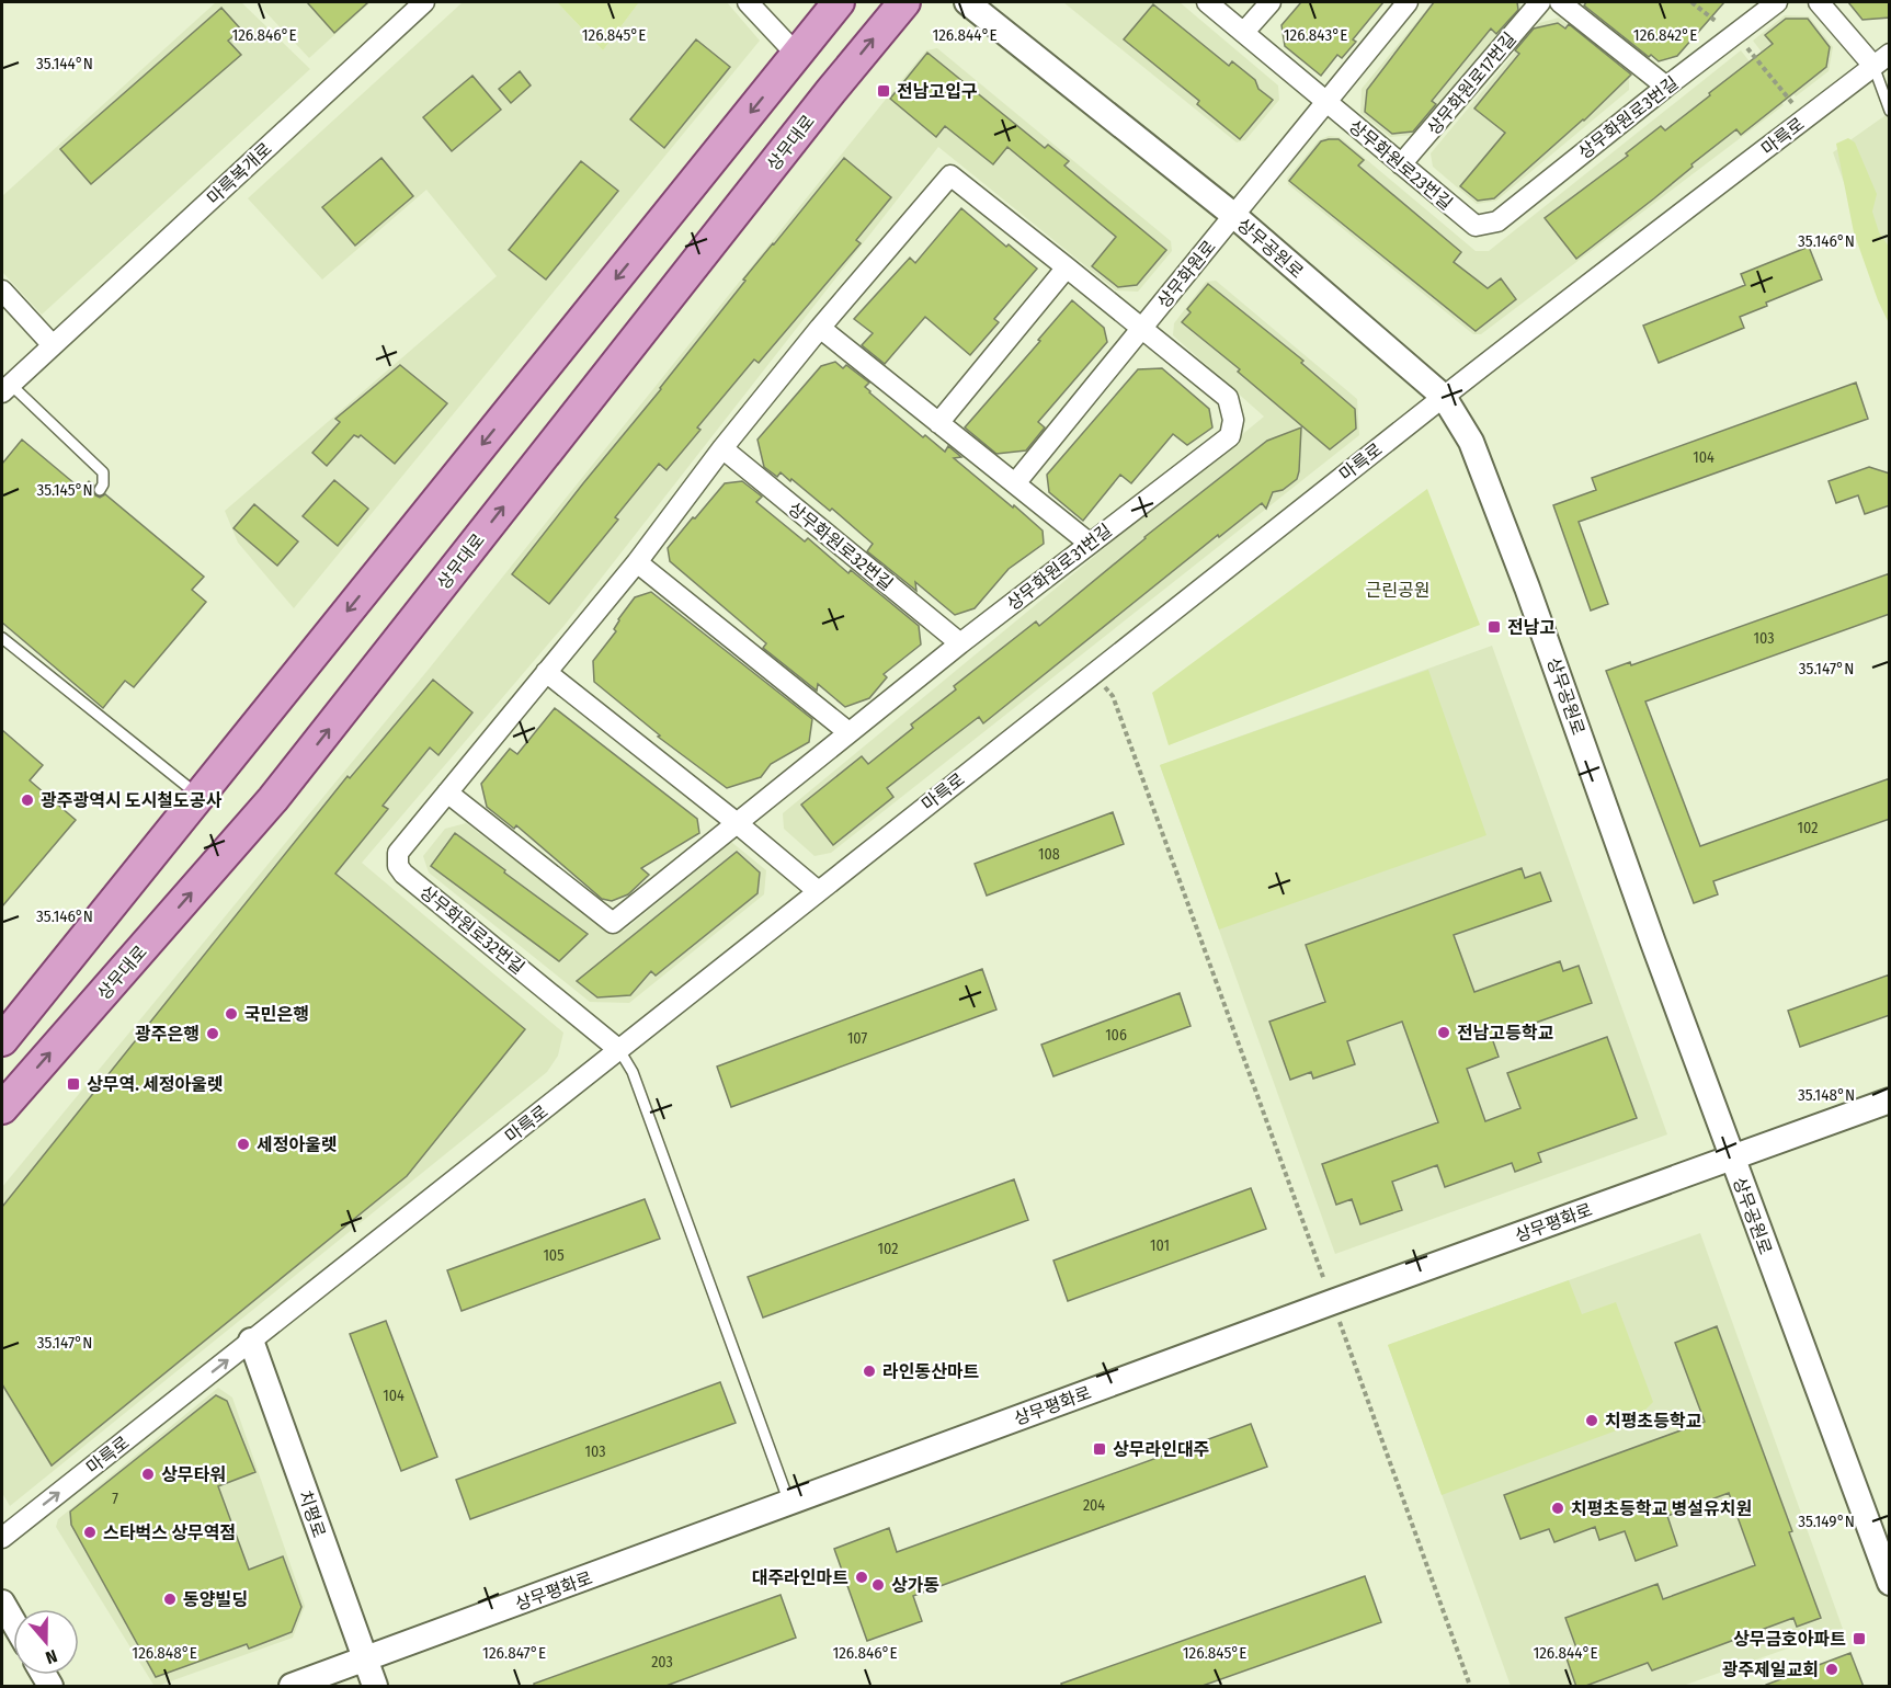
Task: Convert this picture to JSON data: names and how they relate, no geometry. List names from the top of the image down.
{
  "streets": {
    "main road": ["상무대로"],
    "street": [
      "상무화원로17번길",
      "상무화원로3번길",
      "마륵로",
      "상무화원로23번길",
      "마륵복개로",
      "상무공원로",
      "상무화원로",
      "상무화원로32번길",
      "상무화원로31번길",
      "상무평화로",
      "치평로"
    ]
  },
  "crossings": [
    ["상무화원로17번길", "상무화원로23번길"],
    ["상무화원로3번길", "상무화원로23번길"],
    ["마륵로", "상무공원로"],
    ["마륵로", "상무화원로32번길"],
    ["마륵로", "치평로"],
    ["상무화원로23번길", "상무화원로"],
    ["상무공원로", "상무화원로"],
    ["상무공원로", "상무평화로"],
    ["상무화원로", "상무화원로31번길"],
    ["상무화원로32번길", "상무화원로31번길"],
    ["상무평화로", "치평로"]
  ],
  "parks": ["근린공원"],
  "places": {
    "transit": [
      "전남고입구",
      "전남고",
      "상무역. 세정아울렛",
      "상무라인대주",
      "상무금호아파트"
    ],
    "other": [
      "광주광역시 도시철도공사",
      "국민은행",
      "전남고등학교",
      "광주은행",
      "세정아울렛",
      "라인동산마트",
      "치평초등학교",
      "상무타워",
      "치평초등학교 병설유치원",
      "스타벅스 상무역점",
      "대주라인마트",
      "상가동",
      "동양빌딩",
      "광주제일교회"
    ]
  },
  "house_numbers": [
    "104",
    "103",
    "102",
    "108",
    "106",
    "107",
    "101",
    "102",
    "105",
    "104",
    "103",
    "7",
    "204",
    "203"
  ],
  "north": "bottom",
  "coordinates": [
    "126.846°E",
    "126.845°E",
    "126.844°E",
    "126.843°E",
    "126.842°E",
    "35.144°N",
    "35.146°N",
    "35.145°N",
    "35.147°N",
    "35.148°N",
    "35.149°N",
    "126.848°E",
    "126.847°E"
  ]
}
